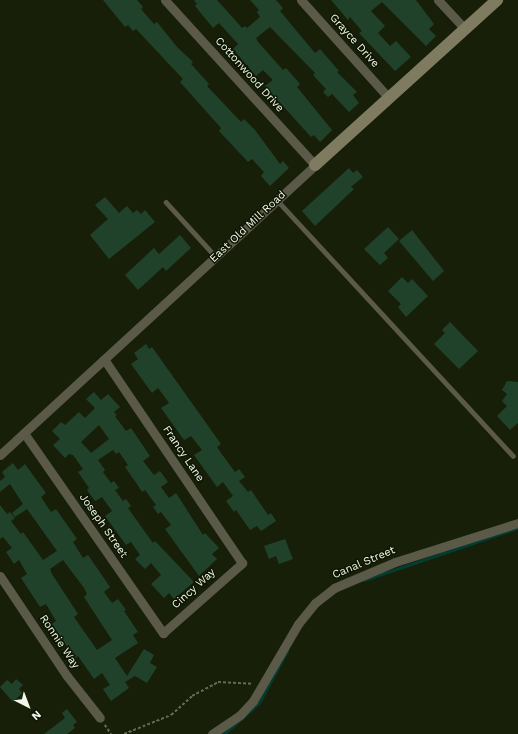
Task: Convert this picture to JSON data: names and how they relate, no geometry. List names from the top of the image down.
{
  "streets": {
    "street": [
      "Grayce Drive",
      "Cottonwood Drive",
      "East Old Mill Road",
      "Francy Lane",
      "Joseph Street",
      "Canal Street",
      "Cincy Way",
      "Ronnie Way"
    ]
  },
  "crossings": [
    ["Grayce Drive", "East Old Mill Road"],
    ["Cottonwood Drive", "East Old Mill Road"],
    ["East Old Mill Road", "Francy Lane"],
    ["East Old Mill Road", "Joseph Street"],
    ["Francy Lane", "Cincy Way"],
    ["Joseph Street", "Cincy Way"]
  ],
  "north": "bottom right"
}
